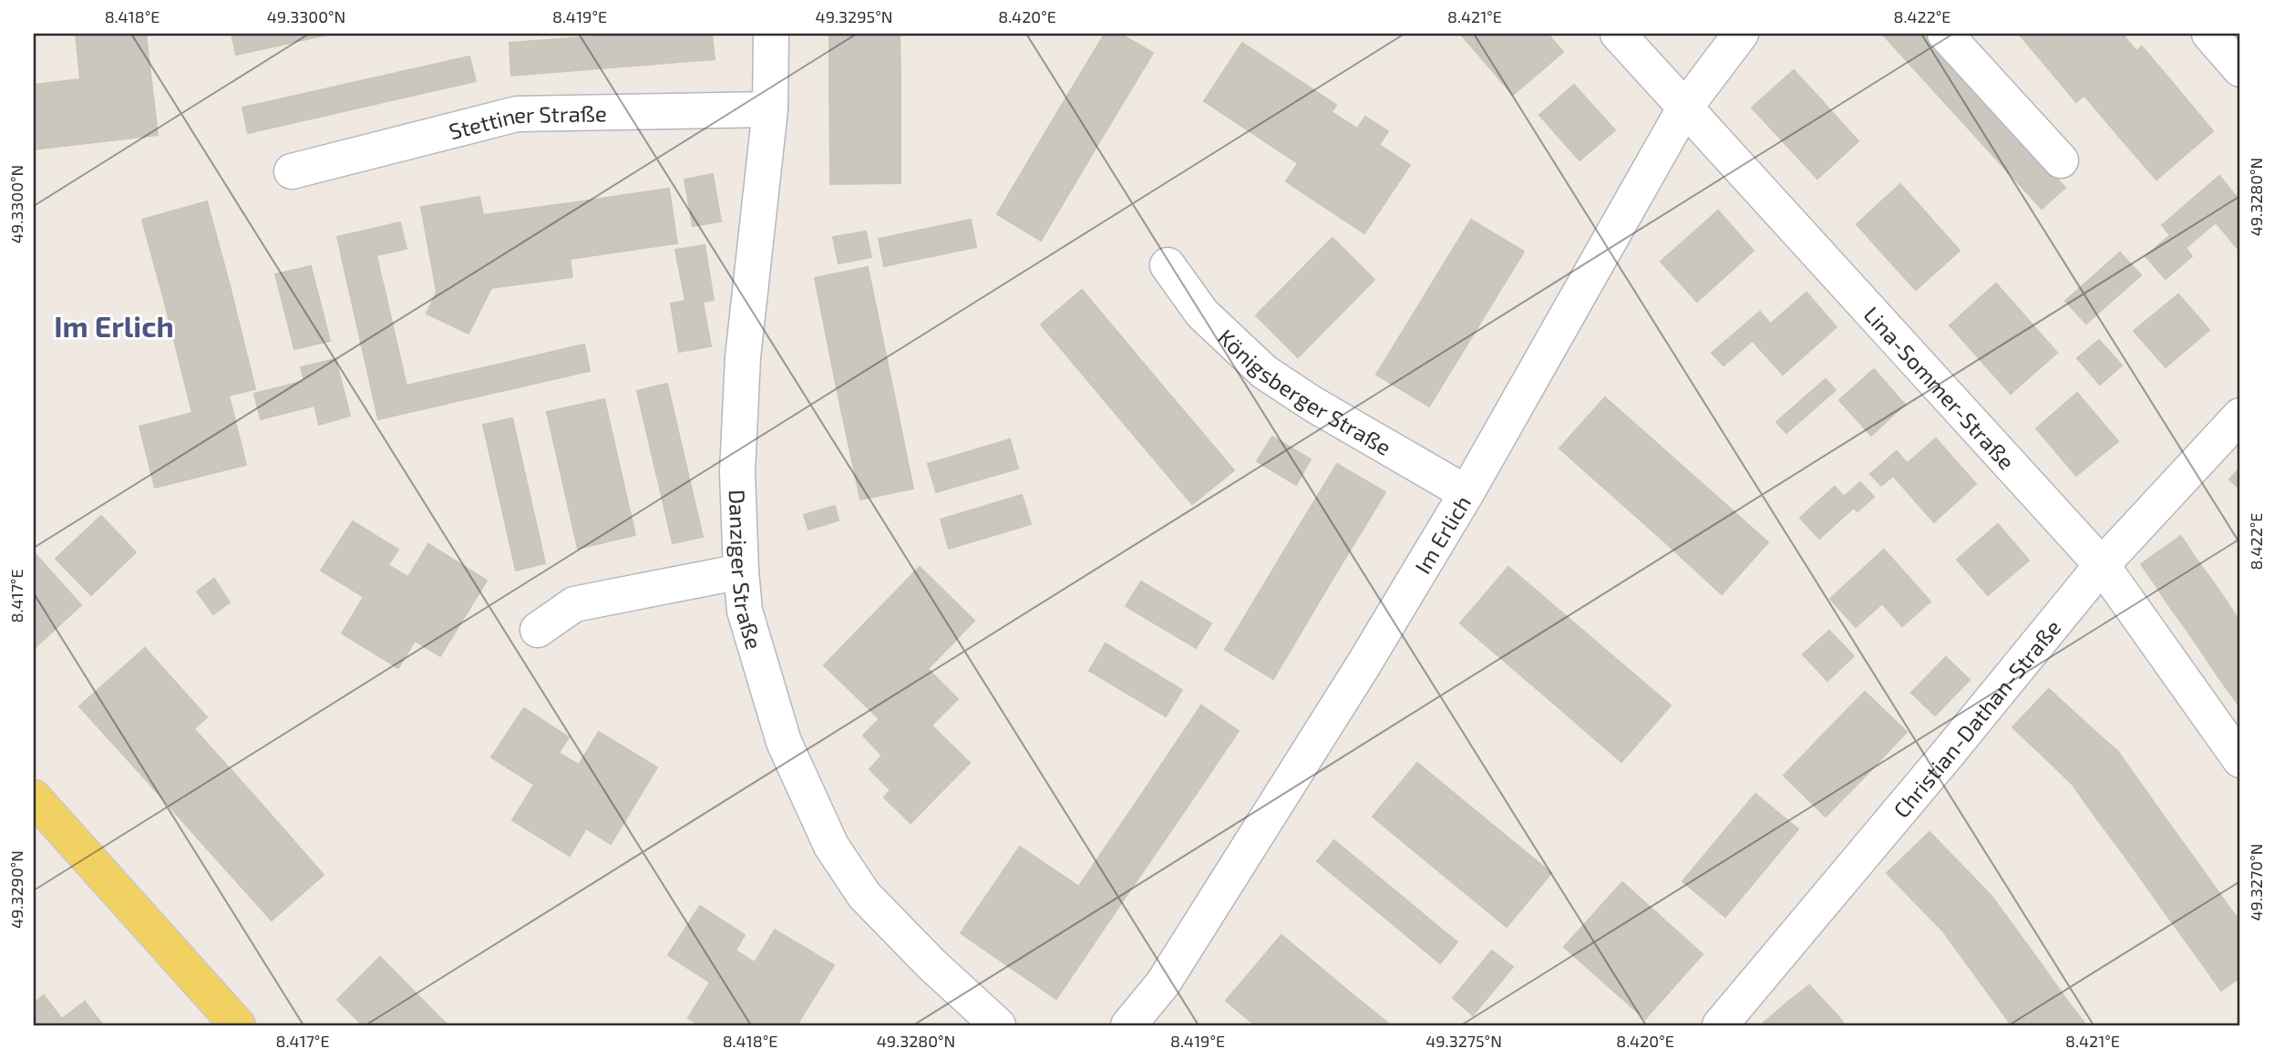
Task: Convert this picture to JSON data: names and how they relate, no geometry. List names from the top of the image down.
{
  "streets": {
    "street": [
      "Stettiner Straße",
      "Lina-Sommer-Straße",
      "Königsberger Straße",
      "Im Erlich",
      "Danziger Straße",
      "Christian-Dathan-Straße"
    ]
  },
  "crossings": [
    ["Stettiner Straße", "Danziger Straße"],
    ["Lina-Sommer-Straße", "Im Erlich"],
    ["Lina-Sommer-Straße", "Christian-Dathan-Straße"],
    ["Königsberger Straße", "Im Erlich"]
  ],
  "districts": ["Im Erlich"],
  "coordinates": [
    "8.418°E",
    "49.3300°N",
    "8.419°E",
    "49.3295°N",
    "8.420°E",
    "8.421°E",
    "8.422°E",
    "49.3280°N",
    "8.417°E",
    "49.3270°N",
    "49.3290°N",
    "49.3275°N"
  ]
}
